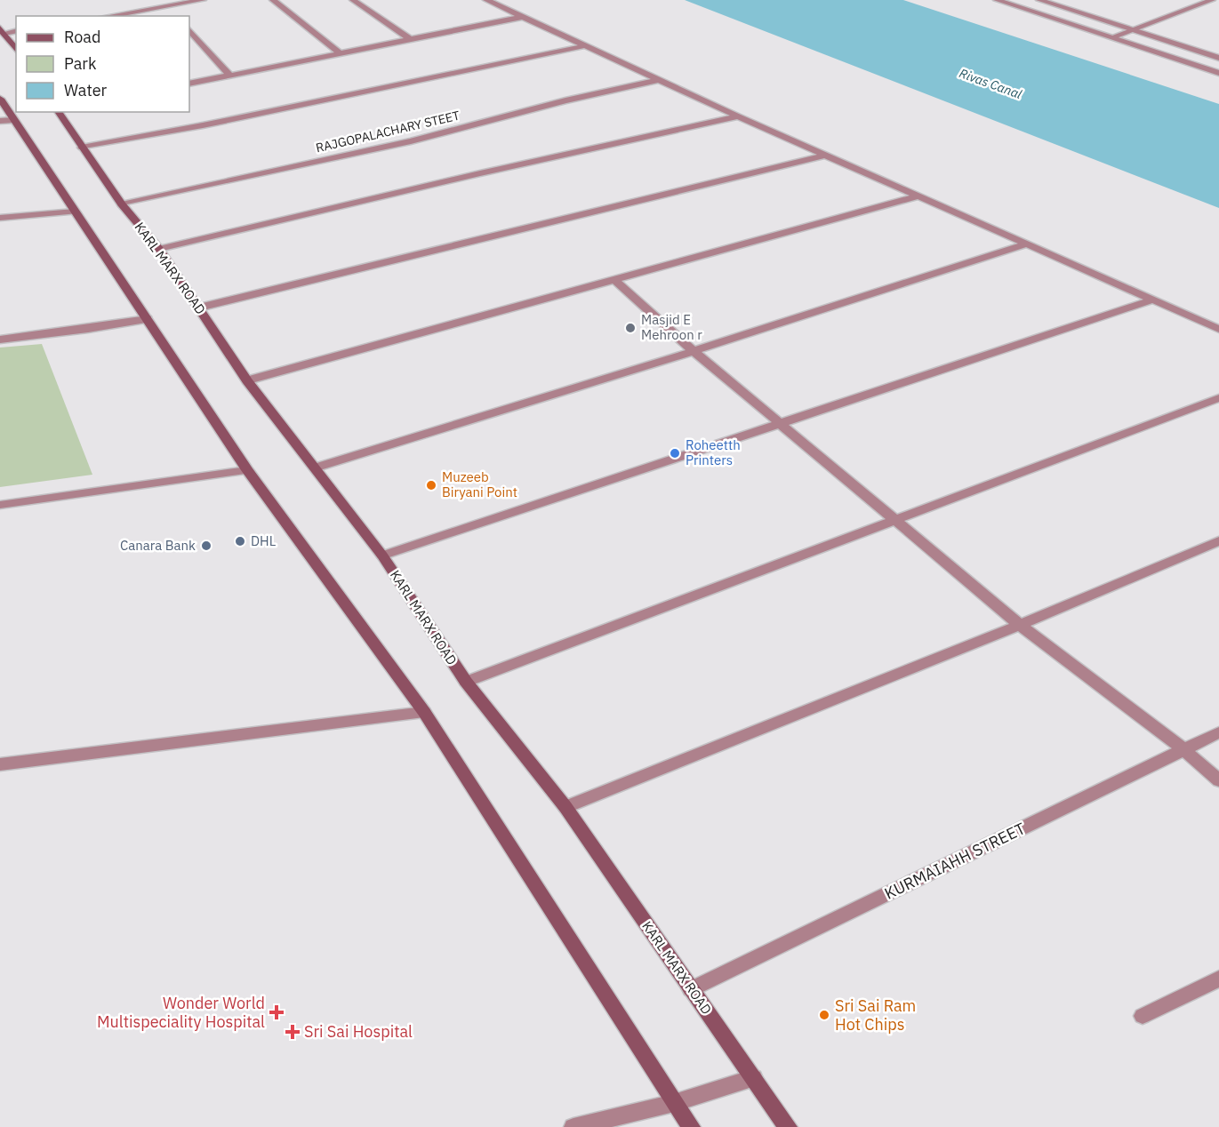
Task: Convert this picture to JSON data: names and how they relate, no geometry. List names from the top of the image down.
{
  "streets": {
    "main road": ["KARL MARX ROAD"],
    "street": ["RAJGOPALACHARY STEET", "KURMAIAHH STREET"]
  },
  "crossings": [
    ["RAJGOPALACHARY STEET", "KARL MARX ROAD"],
    ["KARL MARX ROAD", "KURMAIAHH STREET"]
  ],
  "water": ["Rivas Canal"],
  "places": {
    "other": [
      "Masjid E Mehroon r",
      "Roheetth Printers",
      "Muzeeb Biryani Point",
      "DHL",
      "Canara Bank",
      "Sri Sai Ram Hot Chips"
    ],
    "health": ["Wonder World Multispeciality Hospital", "Sri Sai Hospital"]
  },
  "legend": ["Road", "Park", "Water"]
}
